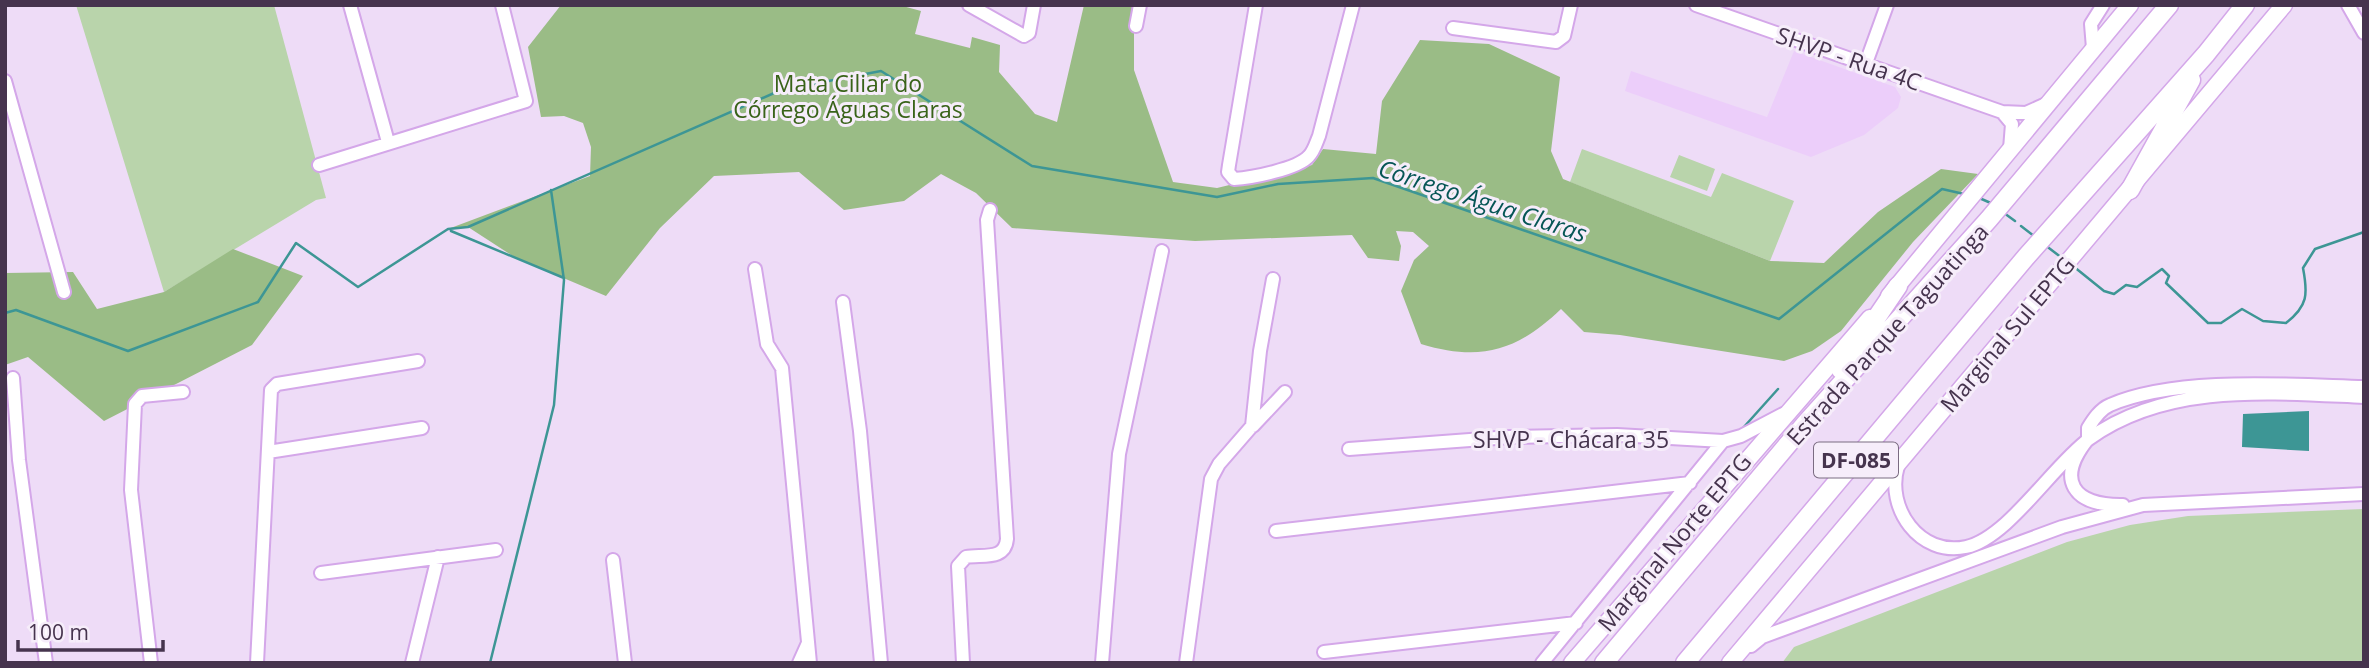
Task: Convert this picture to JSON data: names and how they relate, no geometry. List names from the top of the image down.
{
  "streets": {
    "highway": ["Estrada Parque Taguatinga", "DF-085"],
    "main road": ["Marginal Sul EPTG", "Marginal Norte EPTG"],
    "street": ["SHVP - Rua 4C", "SHVP - Chácara 35"]
  },
  "crossings": [
    ["SHVP - Rua 4C", "Marginal Norte EPTG"],
    ["SHVP - Chácara 35", "Marginal Norte EPTG"]
  ],
  "water": ["Córrego Água Claras"],
  "parks": ["Mata Ciliar do Córrego Águas Claras"],
  "scale_bar": "100 m"
}
